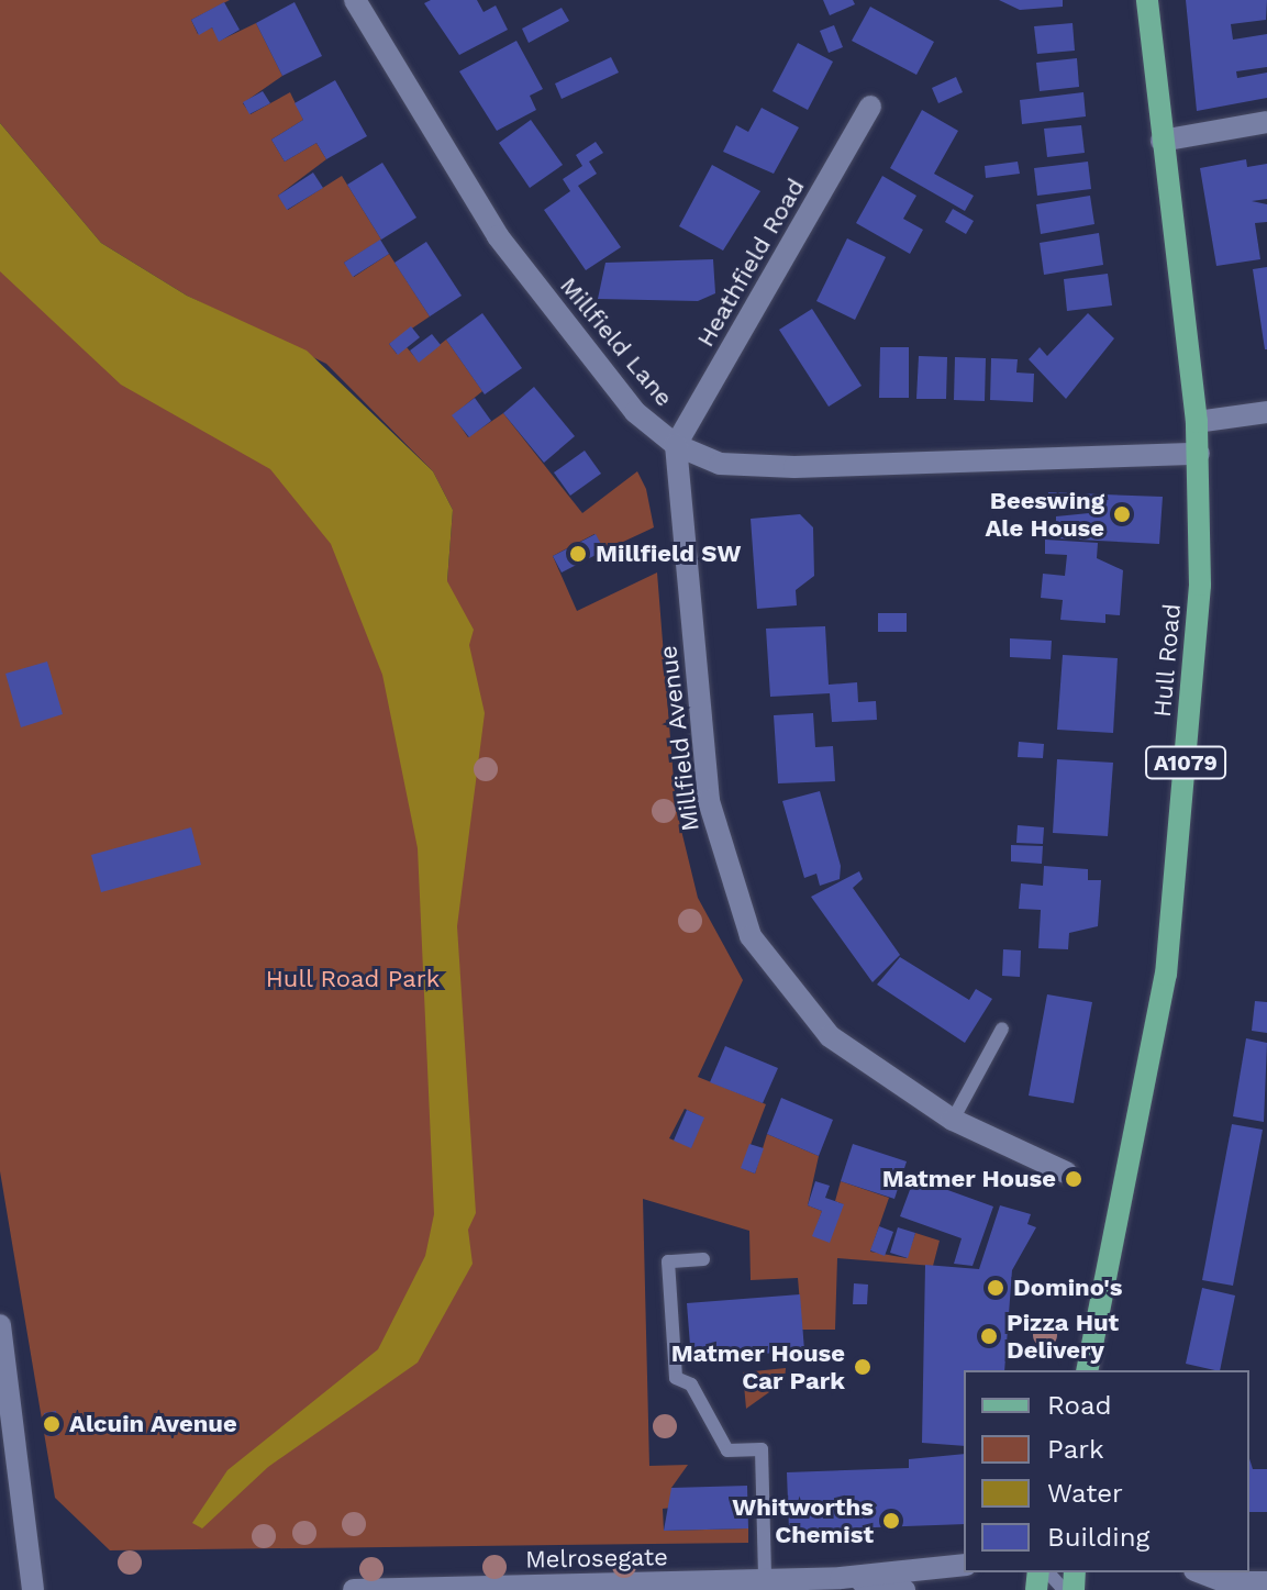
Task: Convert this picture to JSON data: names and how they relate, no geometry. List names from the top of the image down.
{
  "streets": {
    "main road": ["Hull Road", "A1079"],
    "street": [
      "Heathfield Road",
      "Millfield Lane",
      "Millfield Avenue",
      "Melrosegate"
    ]
  },
  "crossings": [
    ["Heathfield Road", "Millfield Lane"],
    ["Heathfield Road", "Millfield Avenue"],
    ["Millfield Lane", "Hull Road"],
    ["Millfield Lane", "Millfield Avenue"]
  ],
  "parks": ["Hull Road Park"],
  "places": [
    "Beeswing Ale House",
    "Millfield SW",
    "Matmer House",
    "Domino's",
    "Pizza Hut Delivery",
    "Matmer House Car Park",
    "Alcuin Avenue",
    "Whitworths Chemist"
  ],
  "legend": [
    "Road",
    "Park",
    "Water",
    "Building"
  ]
}
